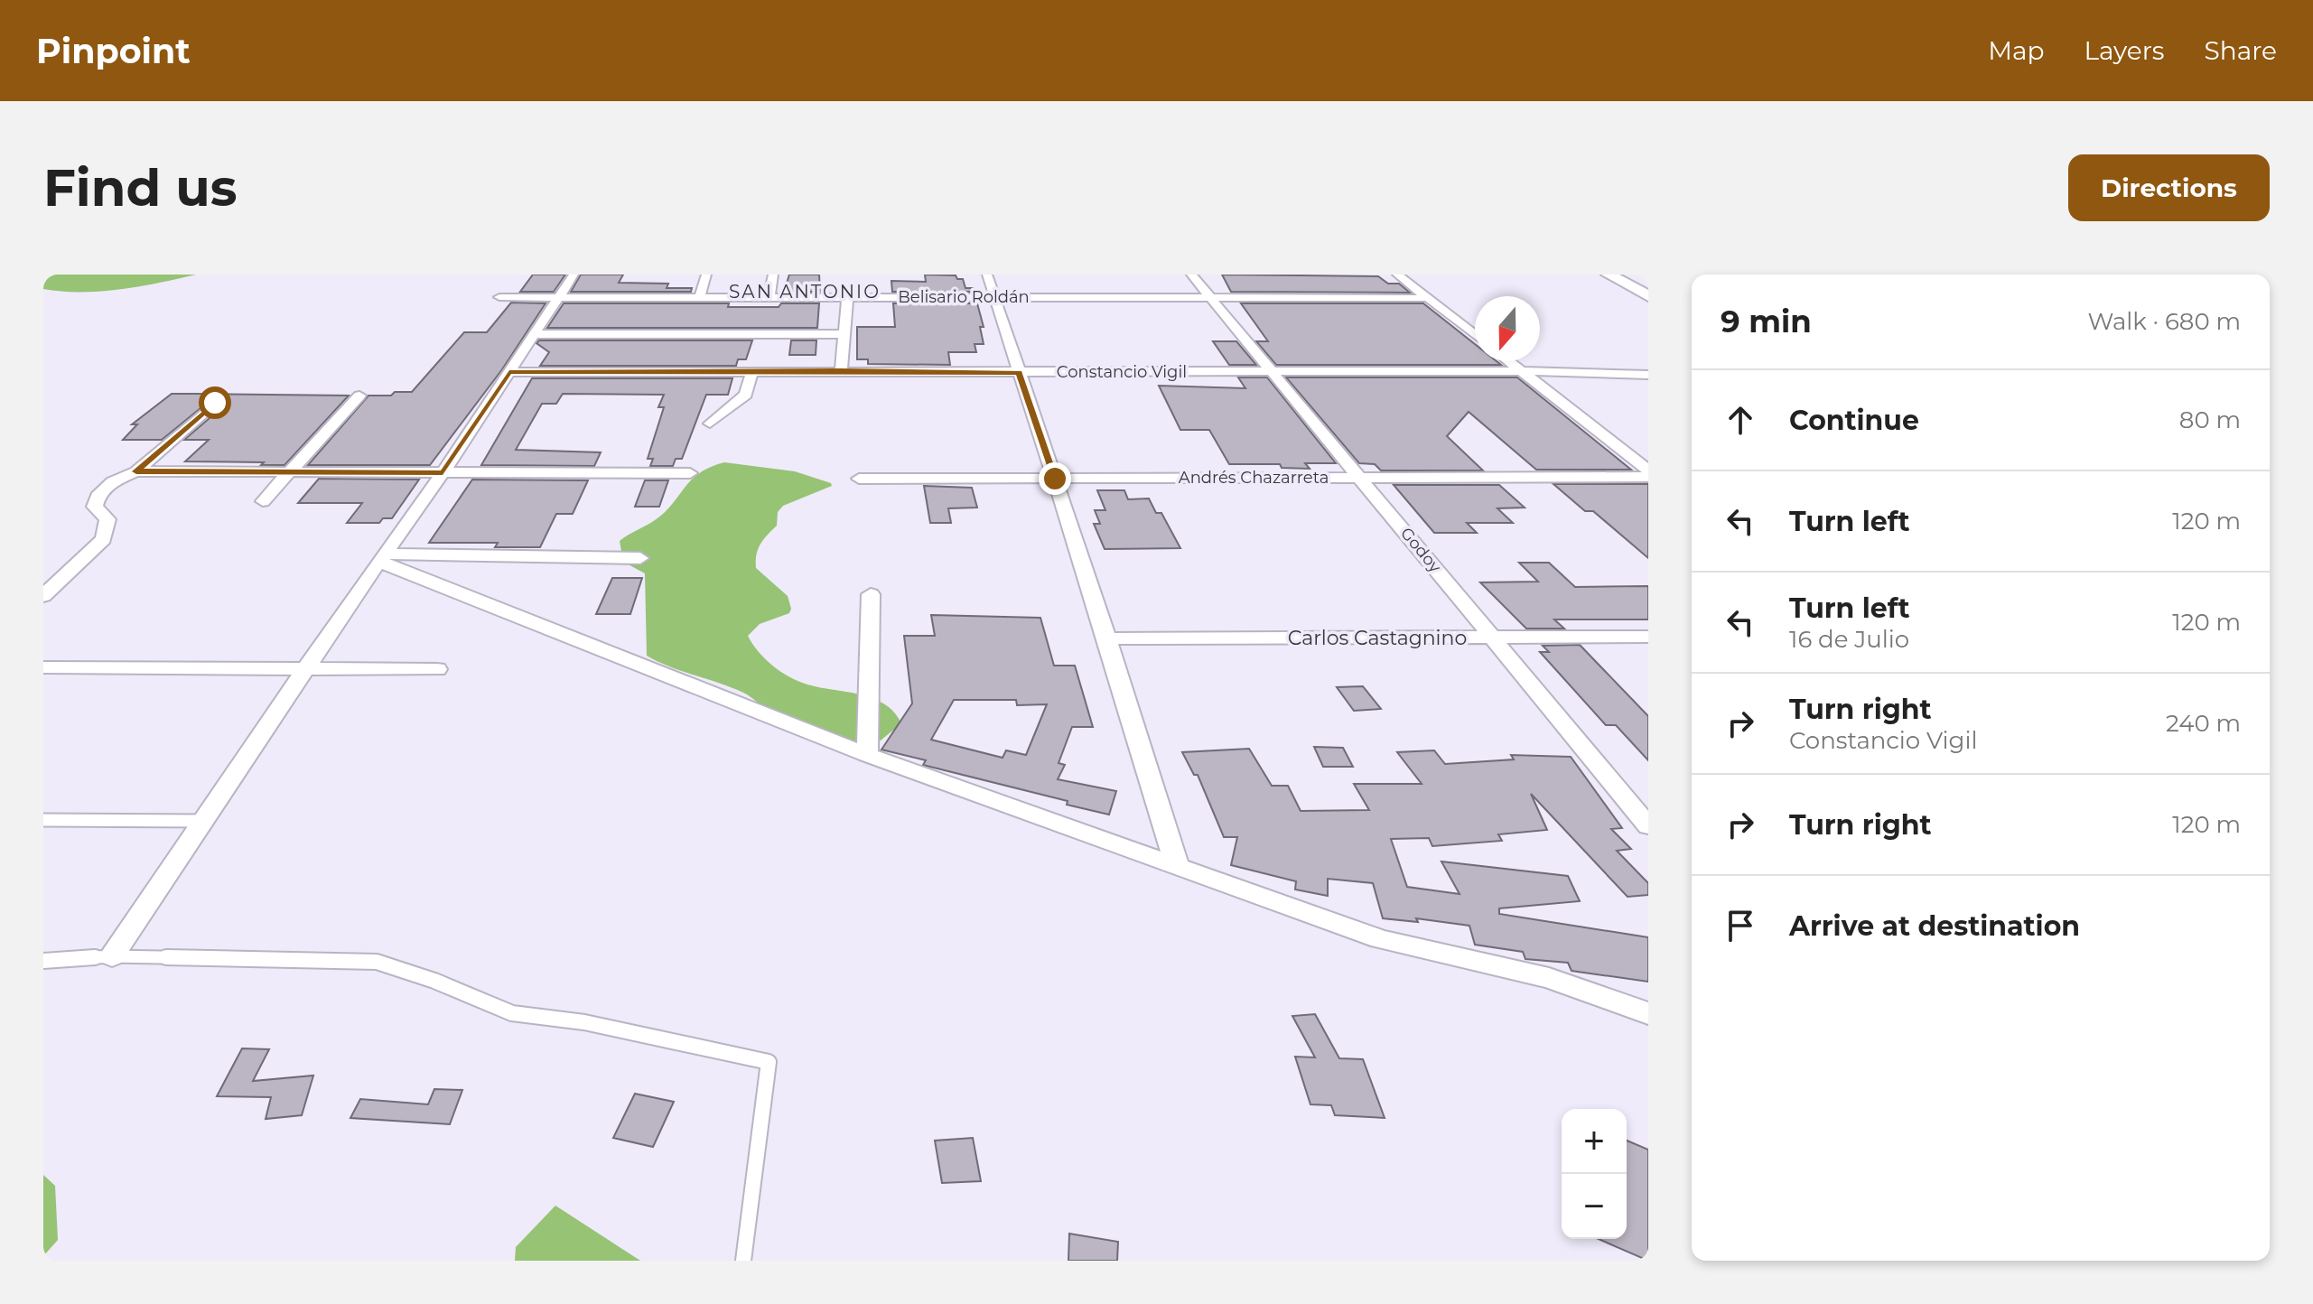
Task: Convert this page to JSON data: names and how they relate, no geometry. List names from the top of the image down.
{
  "streets": {
    "street": [
      "Belisario Roldán",
      "Constancio Vigil",
      "Andrés Chazarreta",
      "Godoy",
      "Carlos Castagnino"
    ]
  },
  "crossings": [
    ["Belisario Roldán", "Godoy"],
    ["Constancio Vigil", "Godoy"],
    ["Andrés Chazarreta", "Godoy"],
    ["Godoy", "Carlos Castagnino"]
  ],
  "districts": ["SAN ANTONIO"],
  "north": "bottom",
  "page": {
    "header": "Pinpoint",
    "nav": ["Map", "Layers", "Share"],
    "buttons": "Directions",
    "title": "Find us",
    "heading": ["9 min", "Walk · 680 m"],
    "list": [
      ["Continue", "80 m"],
      ["Turn left", "120 m"],
      ["Turn left", "16 de Julio", "120 m"],
      ["Turn right", "Constancio Vigil", "240 m"],
      ["Turn right", "120 m"],
      "Arrive at destination"
    ],
    "map_buttons": ["+", "−"]
  }
}
